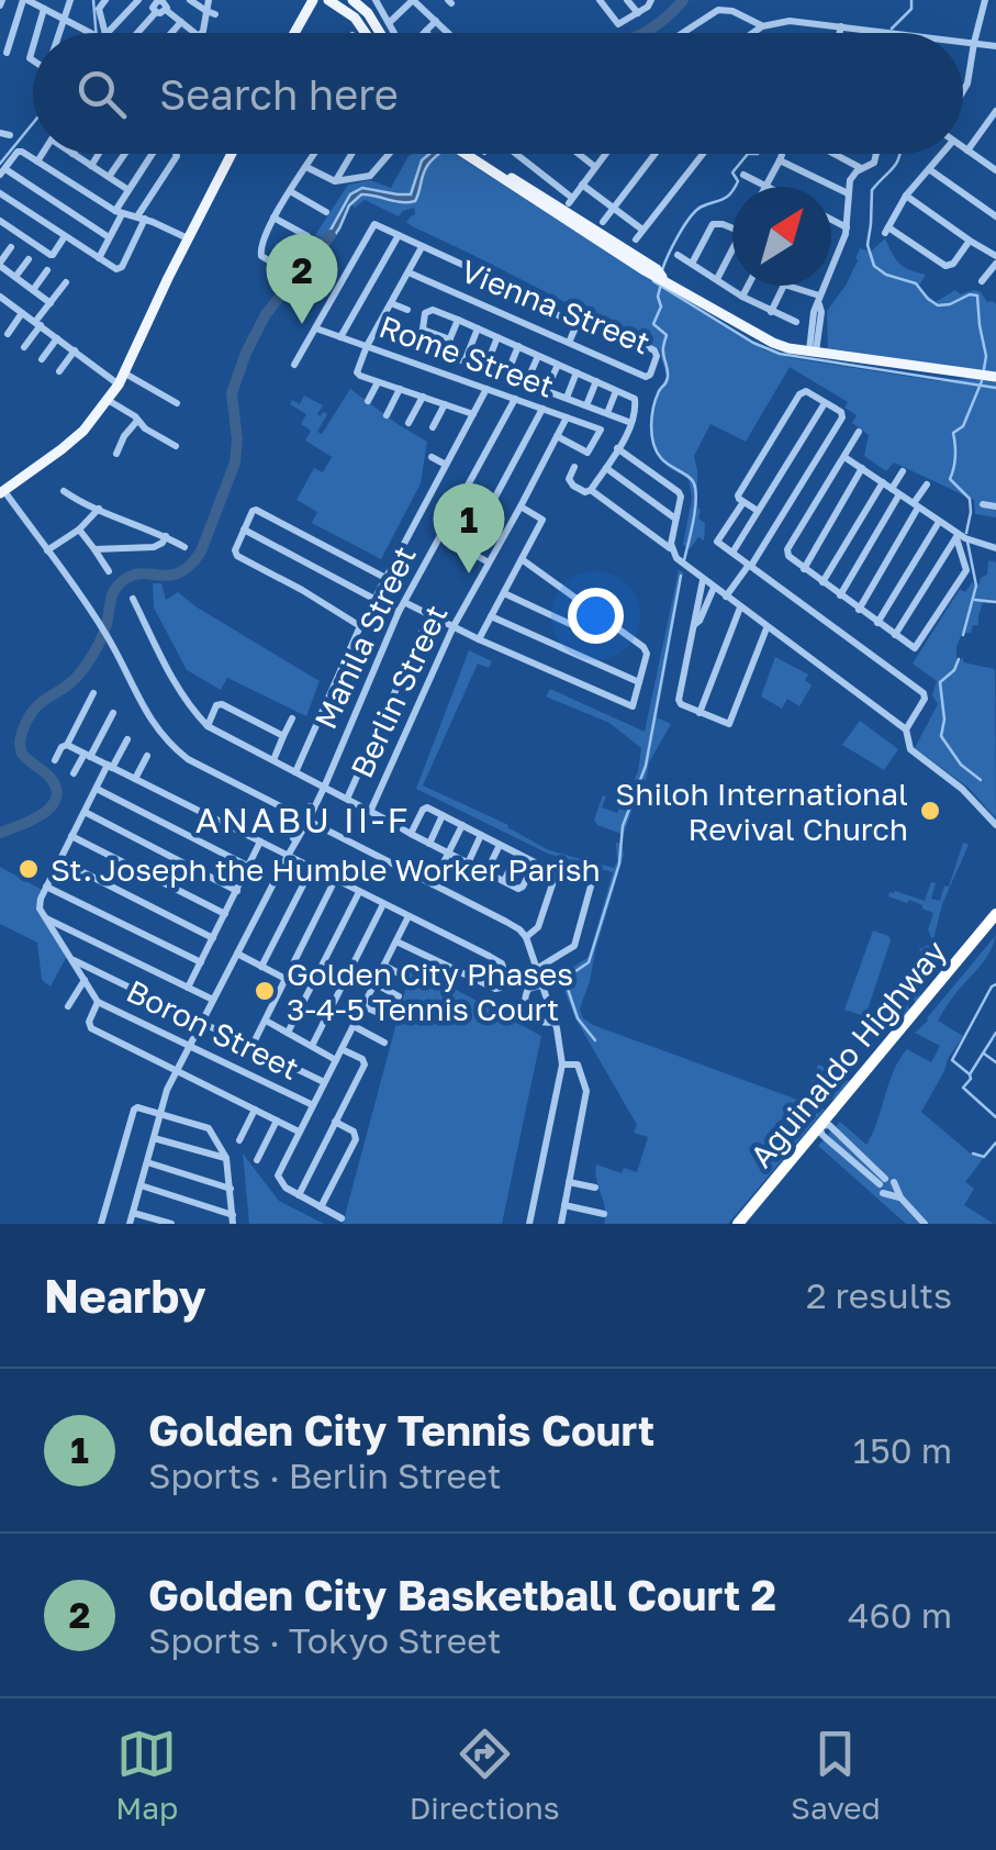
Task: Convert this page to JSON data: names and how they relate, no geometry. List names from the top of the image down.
{
  "streets": {
    "highway": ["Aguinaldo Highway"],
    "street": [
      "Vienna Street",
      "Rome Street",
      "Manila Street",
      "Berlin Street",
      "Boron Street"
    ]
  },
  "crossings": [
    ["Rome Street", "Manila Street"],
    ["Rome Street", "Berlin Street"],
    ["Manila Street", "Boron Street"]
  ],
  "districts": ["ANABU II-F"],
  "places": ["Shiloh International Revival Church", "St. Joseph the Humble Worker Parish", "Golden City Phases 3-4-5 Tennis Court"],
  "north": "top right",
  "page": {
    "search": "Search here",
    "pins": ["2", "1"],
    "heading": ["Nearby", "2 results"],
    "list": [
      {
        "mark": "1",
        "name": "Golden City Tennis Court",
        "note": "Sports · Berlin Street",
        "value": "150 m"
      },
      {
        "mark": "2",
        "name": "Golden City Basketball Court 2",
        "note": "Sports · Tokyo Street",
        "value": "460 m"
      }
    ],
    "nav": ["Map", "Directions", "Saved"]
  }
}
